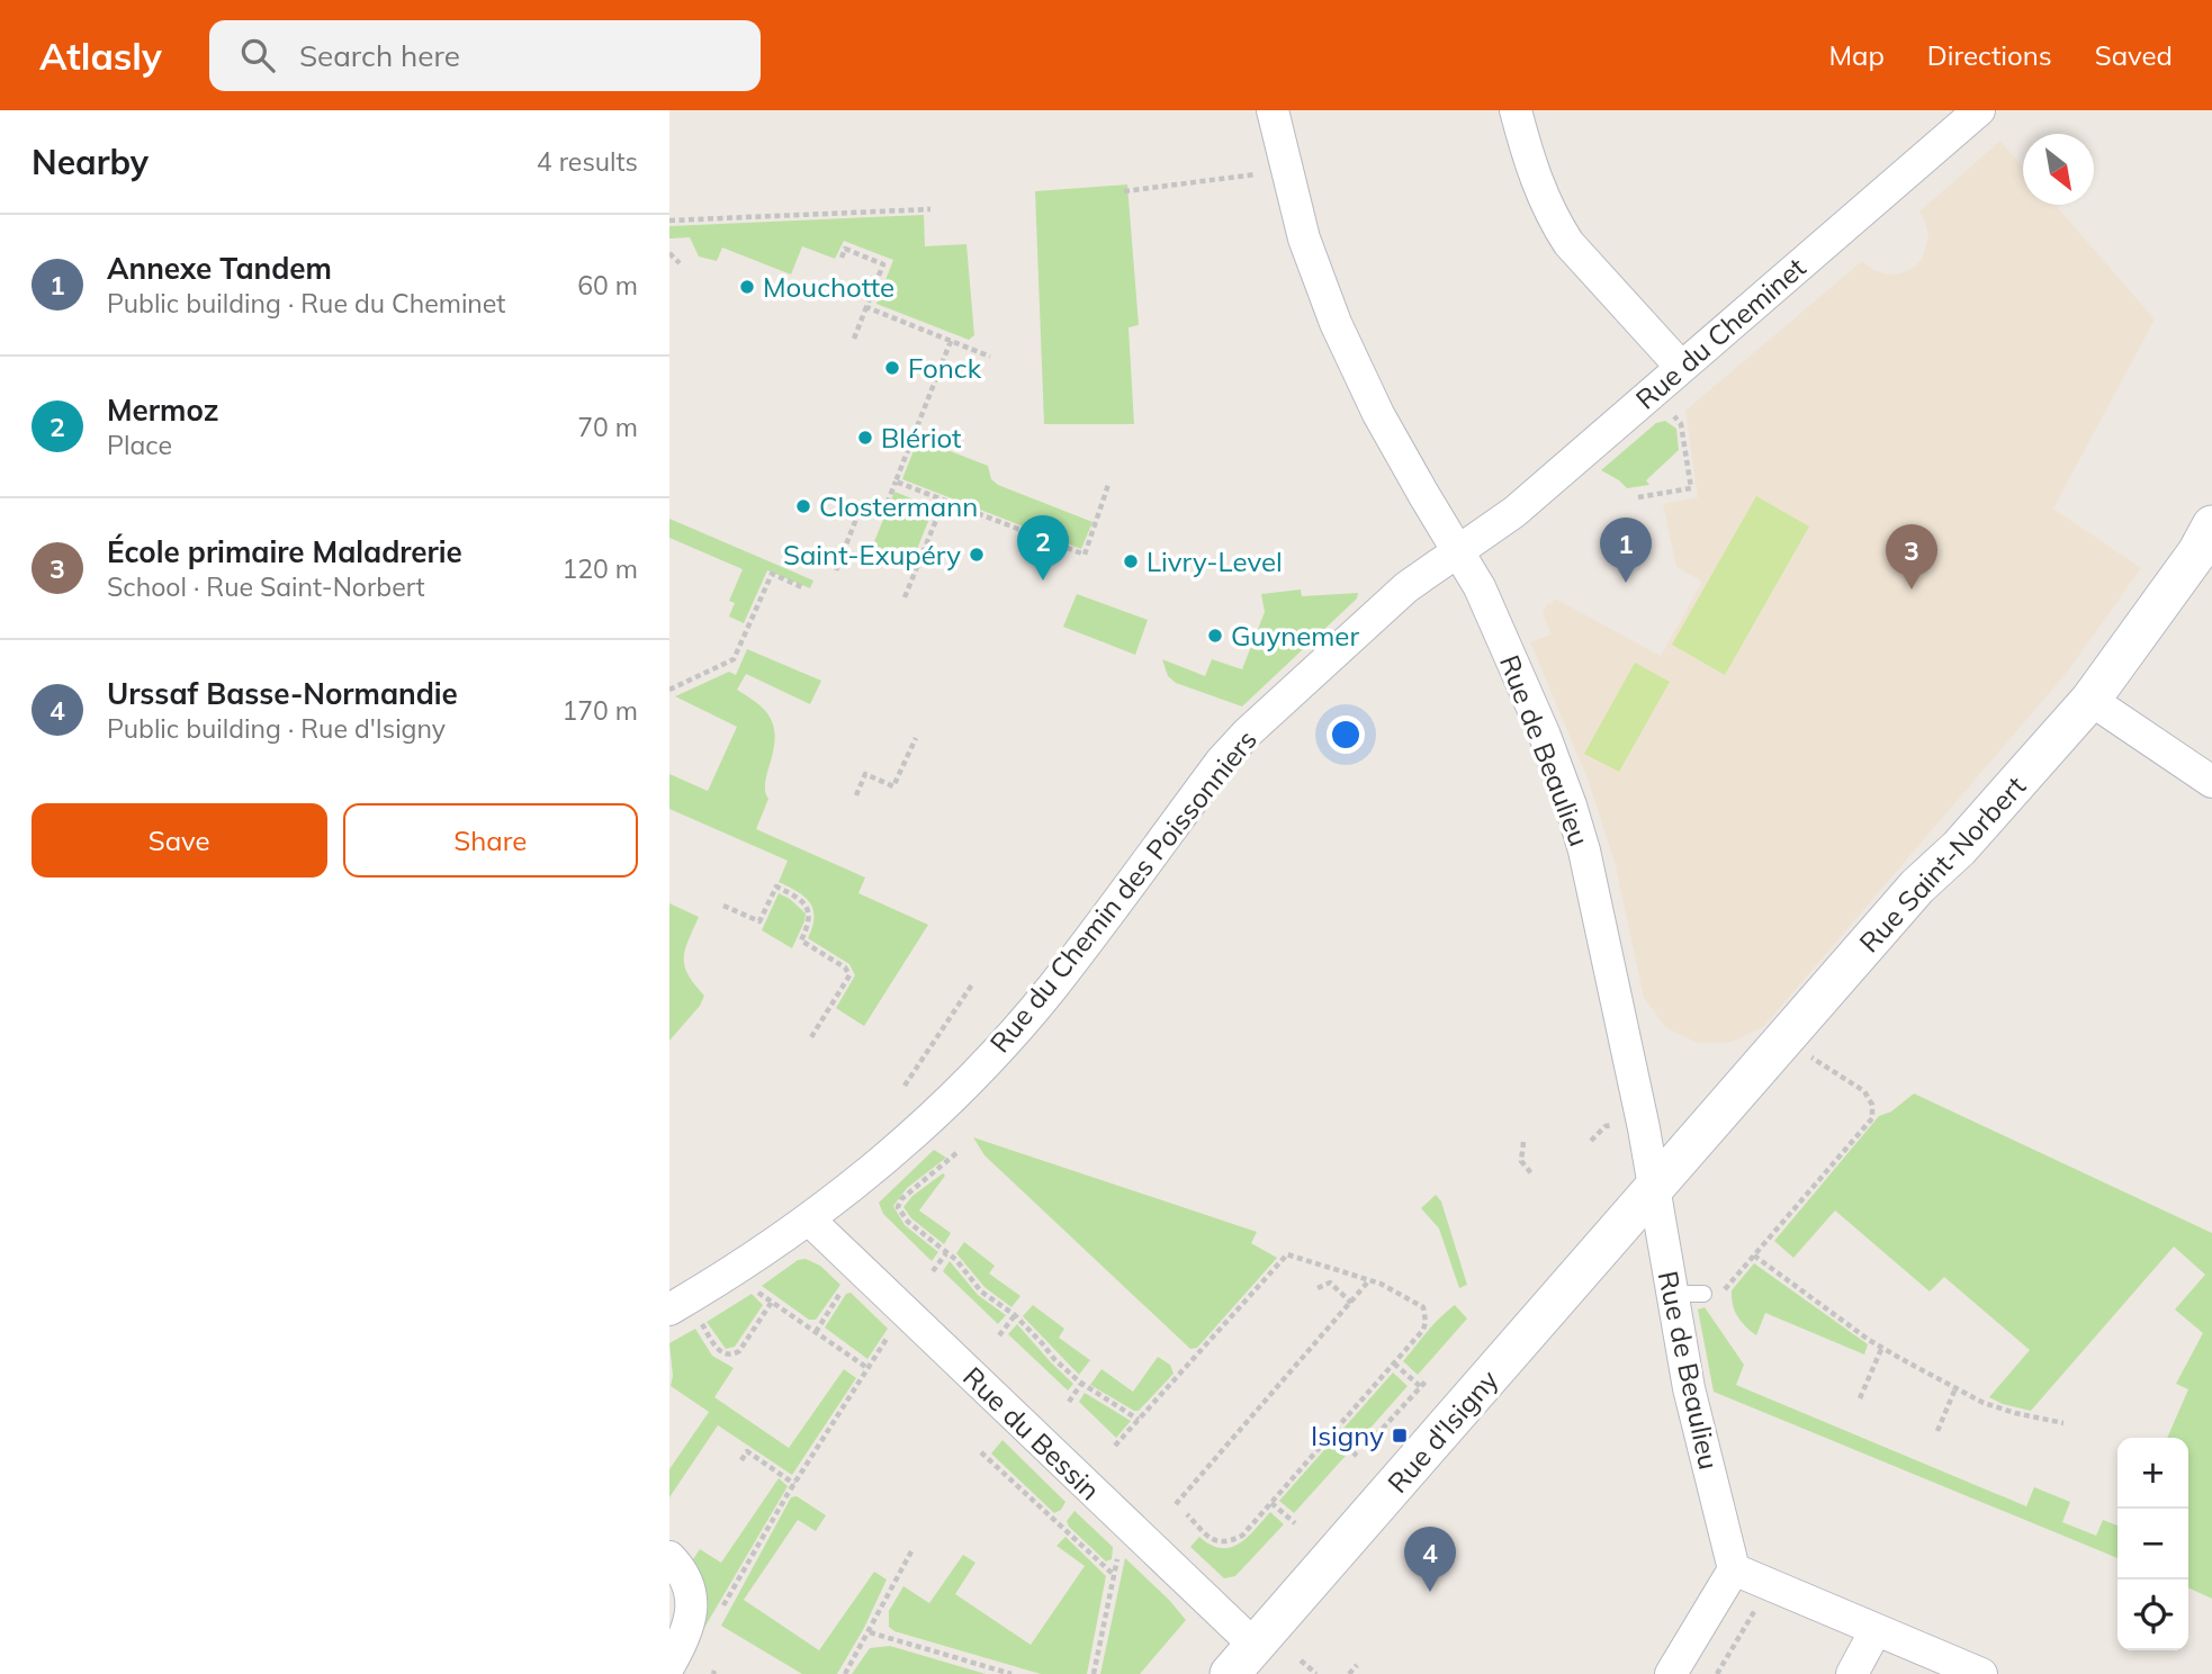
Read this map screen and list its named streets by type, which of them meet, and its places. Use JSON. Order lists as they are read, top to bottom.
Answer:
{
  "streets": {
    "street": [
      "Rue du Cheminet",
      "Rue de Beaulieu",
      "Rue Saint-Norbert",
      "Rue du Chemin des Poissonniers",
      "Rue d'Isigny",
      "Rue du Bessin"
    ]
  },
  "crossings": [
    ["Rue du Cheminet", "Rue de Beaulieu"],
    ["Rue du Cheminet", "Rue du Chemin des Poissonniers"],
    ["Rue de Beaulieu", "Rue Saint-Norbert"],
    ["Rue de Beaulieu", "Rue du Chemin des Poissonniers"],
    ["Rue de Beaulieu", "Rue d'Isigny"],
    ["Rue Saint-Norbert", "Rue d'Isigny"],
    ["Rue du Chemin des Poissonniers", "Rue du Bessin"],
    ["Rue d'Isigny", "Rue du Bessin"]
  ],
  "places": {
    "other": [
      "Mouchotte",
      "Fonck",
      "Blériot",
      "Clostermann",
      "Saint-Exupéry",
      "Livry-Level",
      "Guynemer"
    ],
    "transit": ["Isigny"]
  },
  "north": "bottom right",
  "page": {
    "header": "Atlasly",
    "search": "Search here",
    "nav": ["Map", "Directions", "Saved"],
    "heading": ["Nearby", "4 results"],
    "list": [
      {
        "mark": "1",
        "name": "Annexe Tandem",
        "note": "Public building · Rue du Cheminet",
        "value": "60 m"
      },
      {
        "mark": "2",
        "name": "Mermoz",
        "note": "Place",
        "value": "70 m"
      },
      {
        "mark": "3",
        "name": "École primaire Maladrerie",
        "note": "School · Rue Saint-Norbert",
        "value": "120 m"
      },
      {
        "mark": "4",
        "name": "Urssaf Basse-Normandie",
        "note": "Public building · Rue d'Isigny",
        "value": "170 m"
      }
    ],
    "pins": [
      "2",
      "1",
      "3",
      "4"
    ],
    "buttons": ["Save", "Share"],
    "map_buttons": ["+", "−"]
  }
}
